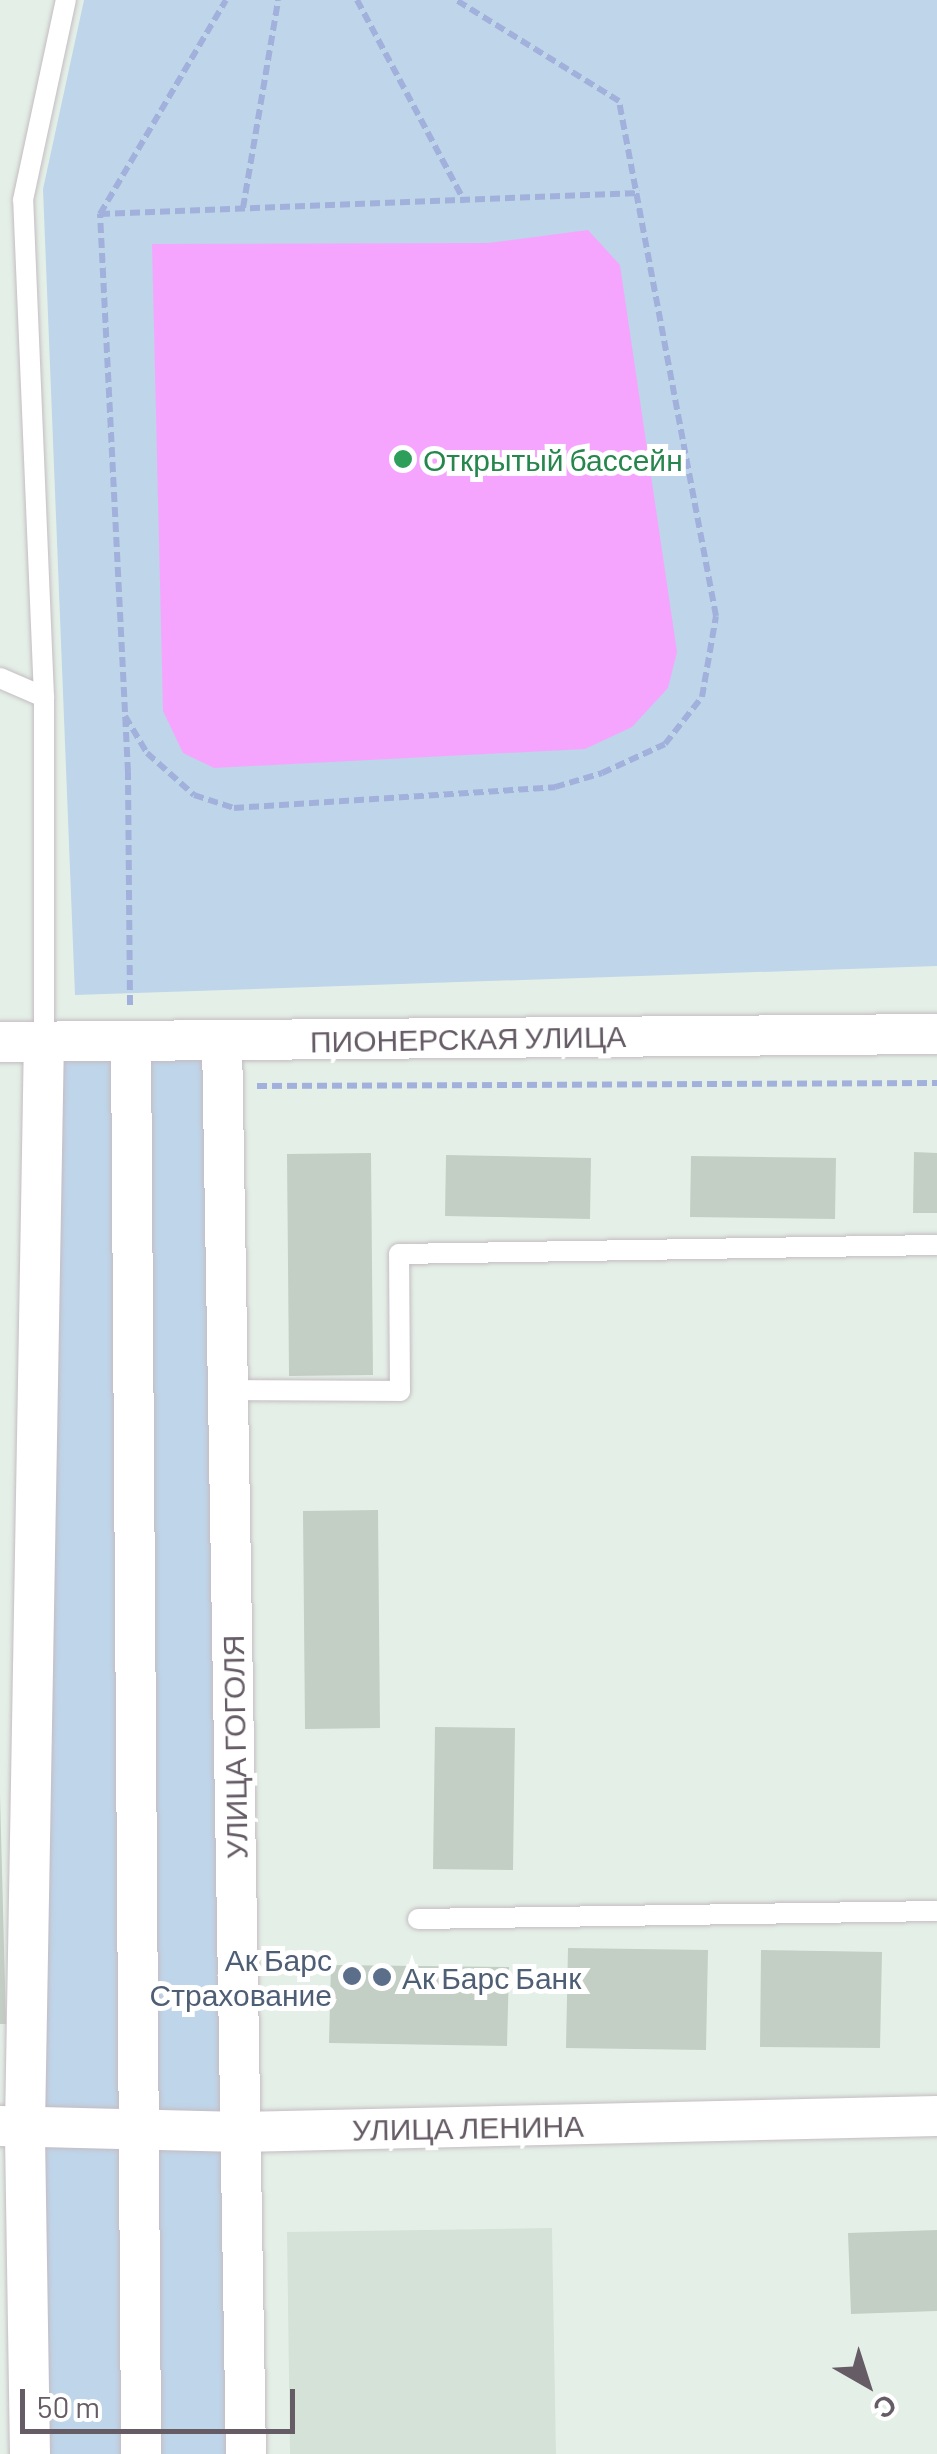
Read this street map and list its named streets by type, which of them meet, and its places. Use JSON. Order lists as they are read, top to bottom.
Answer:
{
  "streets": {
    "street": ["ПИОНЕРСКАЯ УЛИЦА", "УЛИЦА ГОГОЛЯ", "УЛИЦА ЛЕНИНА"]
  },
  "crossings": [
    ["ПИОНЕРСКАЯ УЛИЦА", "УЛИЦА ГОГОЛЯ"],
    ["УЛИЦА ГОГОЛЯ", "УЛИЦА ЛЕНИНА"]
  ],
  "places": ["Открытый бассейн", "Ак Барс Страхование", "Ак Барс Банк"],
  "scale_bar": "50 m",
  "north": "bottom right"
}
